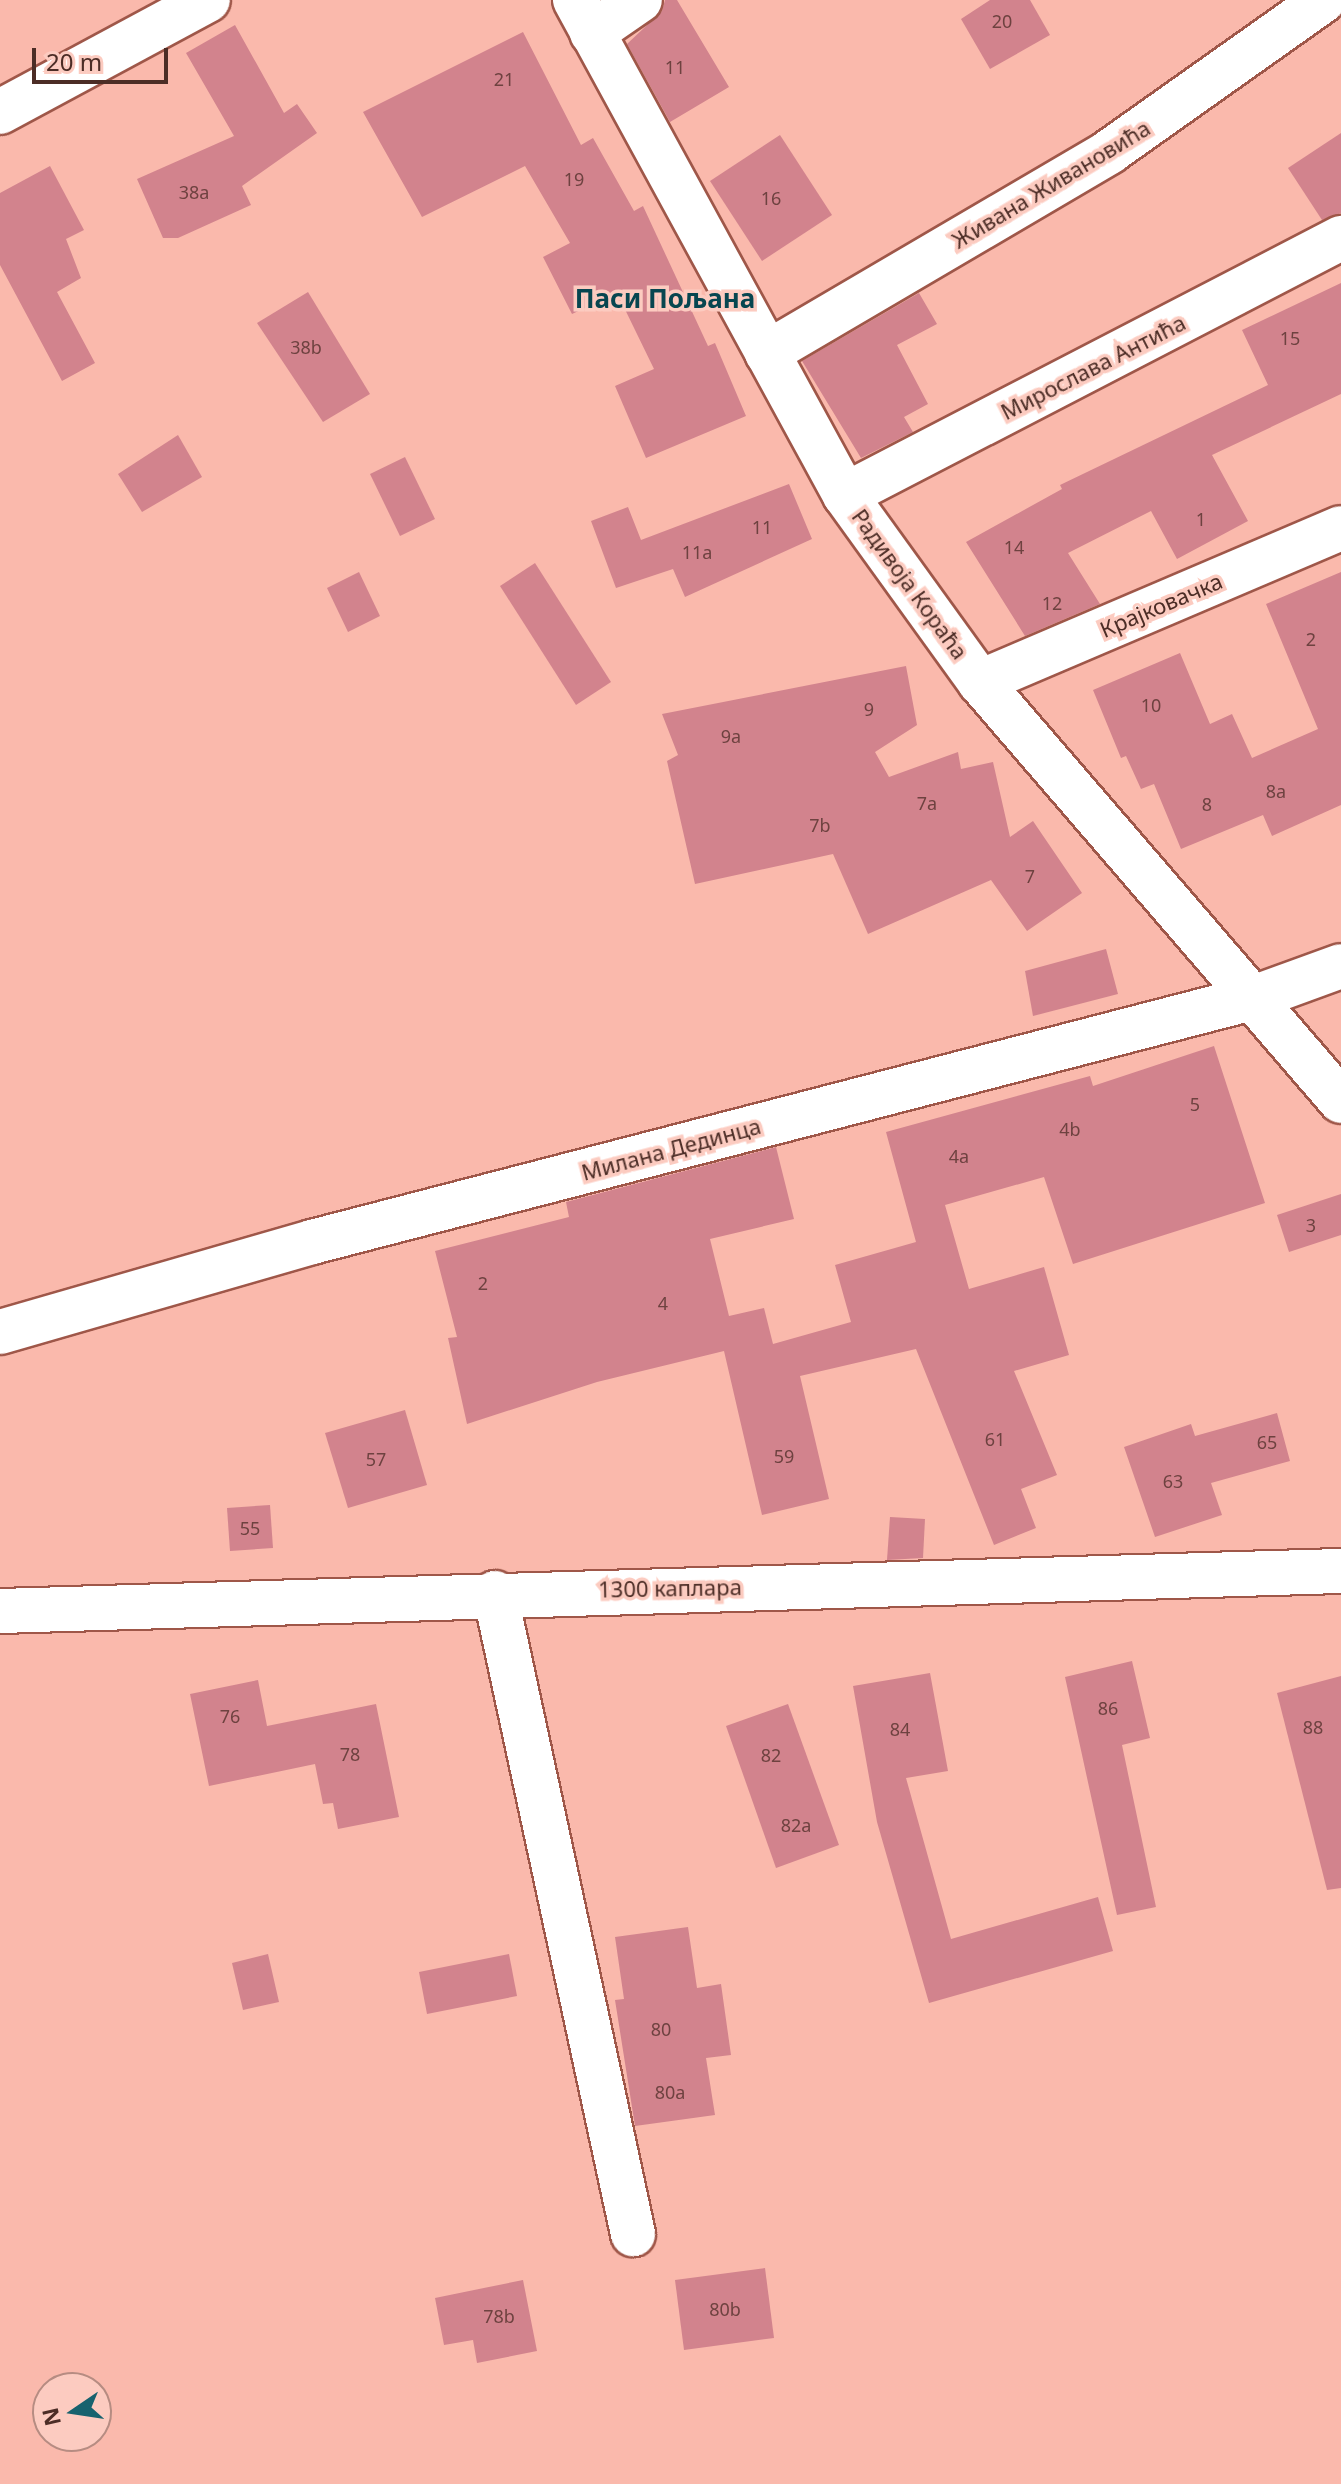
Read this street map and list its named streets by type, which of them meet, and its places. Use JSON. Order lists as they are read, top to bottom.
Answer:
{
  "streets": {
    "street": [
      "Живана Живановића",
      "Мирослава Антића",
      "Радивоја Кораћа",
      "Крајковачка",
      "Милана Дединца",
      "1300 каплара"
    ]
  },
  "crossings": [
    ["Живана Живановића", "Радивоја Кораћа"],
    ["Мирослава Антића", "Радивоја Кораћа"],
    ["Радивоја Кораћа", "Крајковачка"],
    ["Радивоја Кораћа", "Милана Дединца"]
  ],
  "districts": ["Паси Пољана"],
  "house_numbers": [
    "20",
    "11",
    "21",
    "19",
    "38a",
    "16",
    "15",
    "38b",
    "1",
    "11",
    "14",
    "11a",
    "12",
    "2",
    "10",
    "9",
    "9a",
    "8a",
    "7a",
    "8",
    "7b",
    "7",
    "5",
    "4b",
    "4a",
    "3",
    "2",
    "4",
    "61",
    "65",
    "59",
    "57",
    "63",
    "55",
    "86",
    "76",
    "88",
    "84",
    "78",
    "82",
    "82a",
    "80",
    "80a",
    "80b",
    "78b"
  ],
  "scale_bar": "20 m",
  "north": "left"
}
